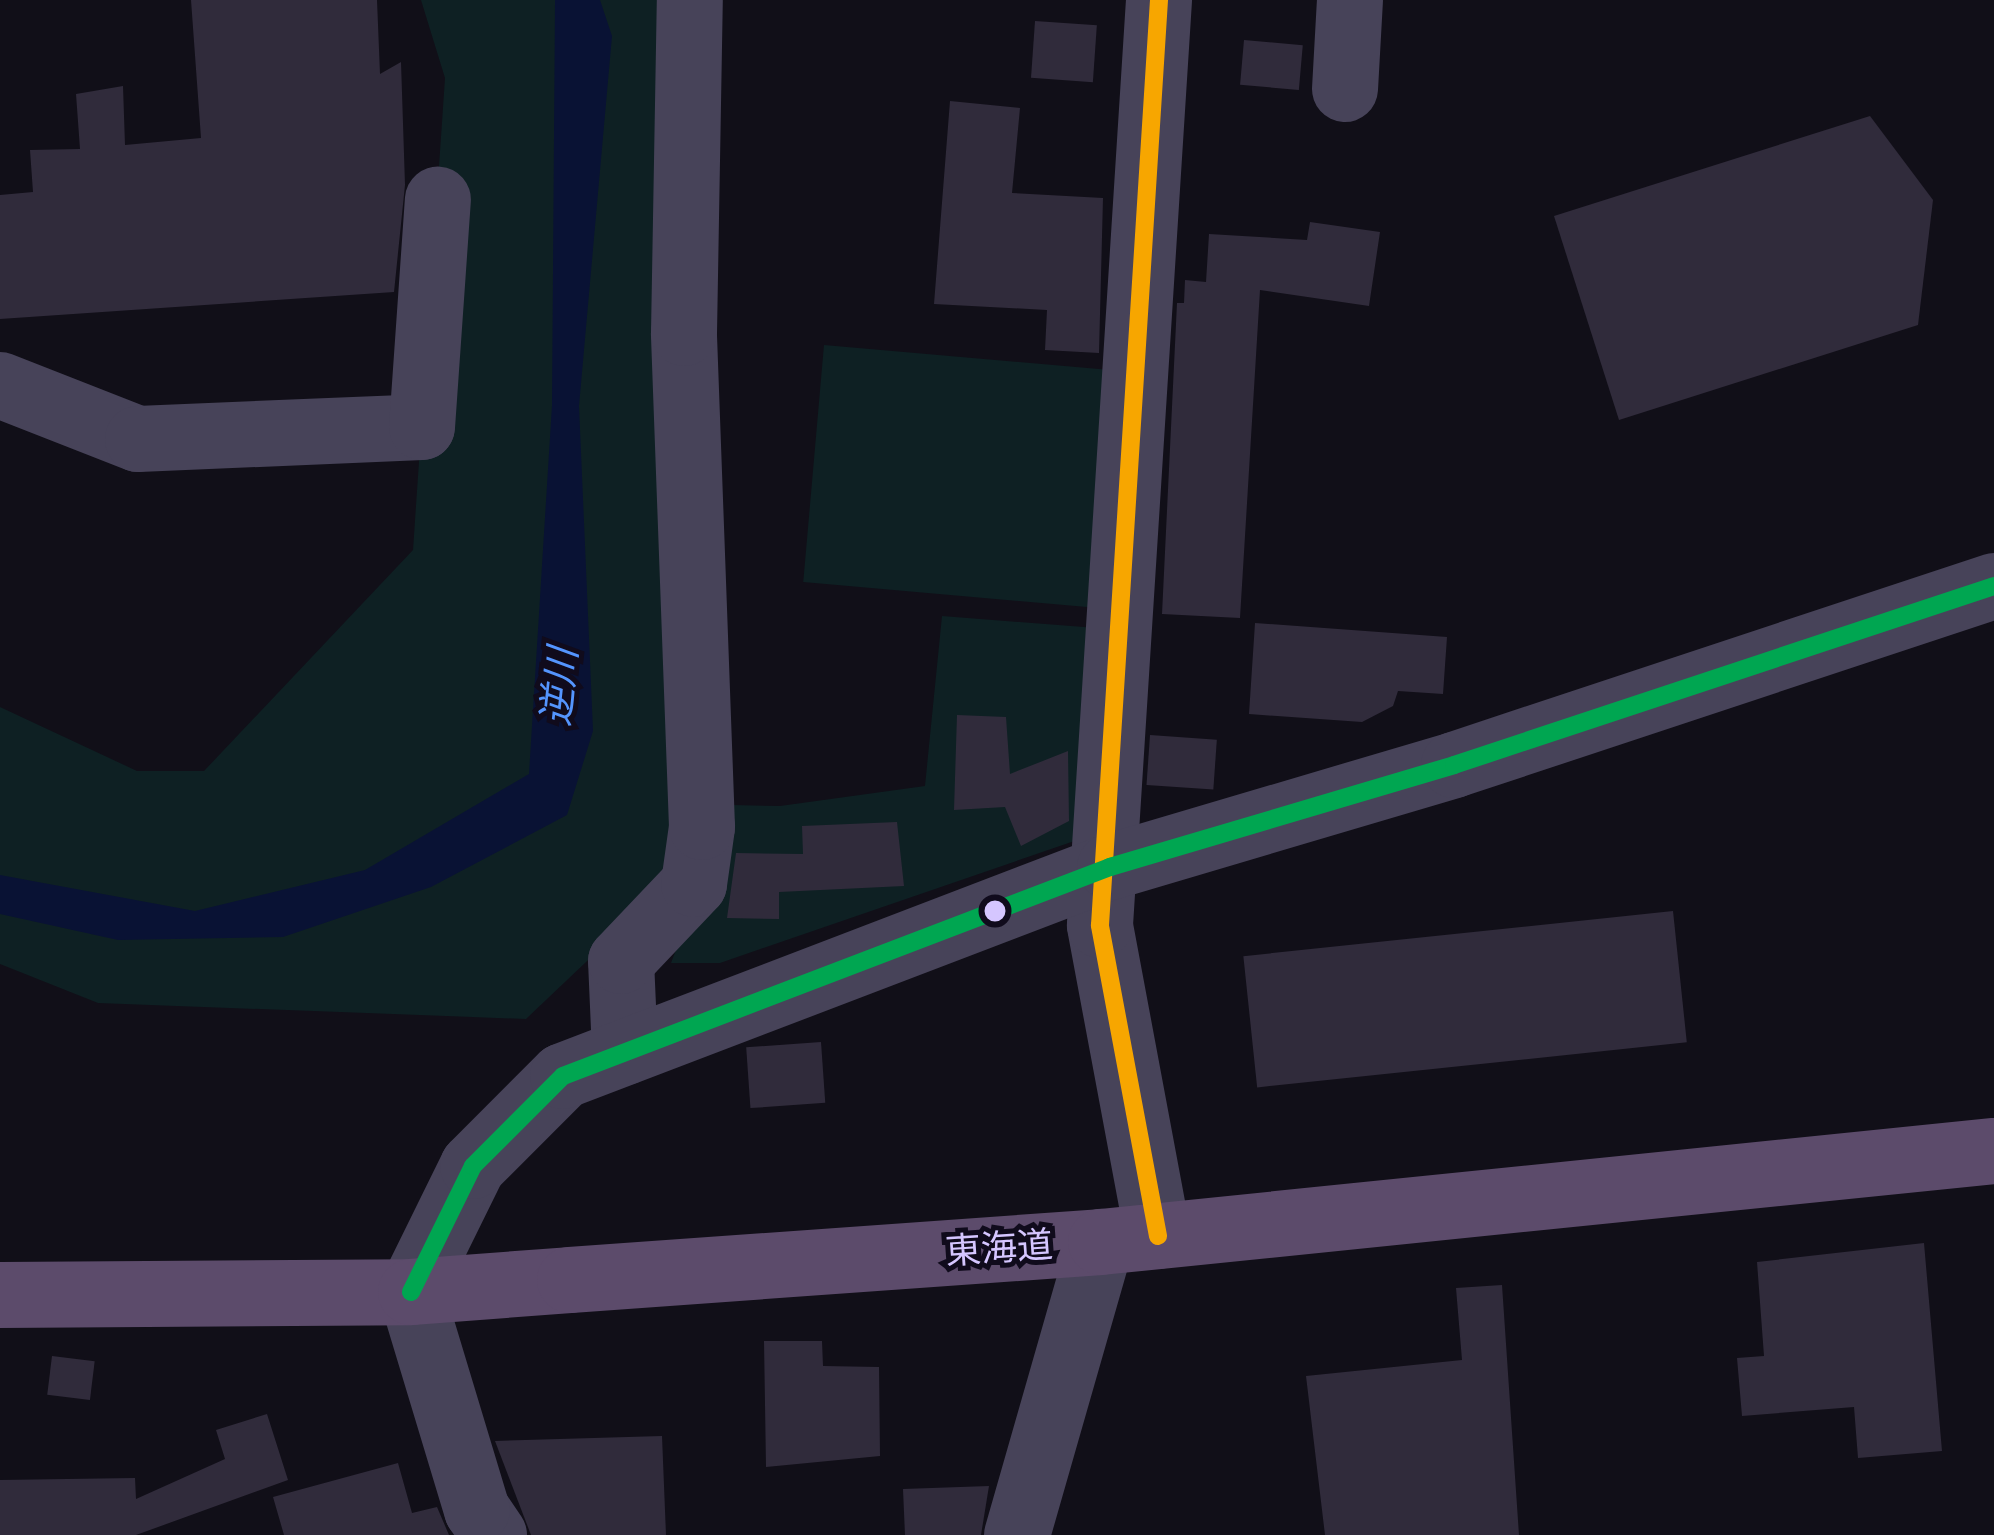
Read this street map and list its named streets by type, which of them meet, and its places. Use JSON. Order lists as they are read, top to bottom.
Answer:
{
  "streets": {
    "main road": ["東海道"]
  },
  "water": ["逆川"]
}
